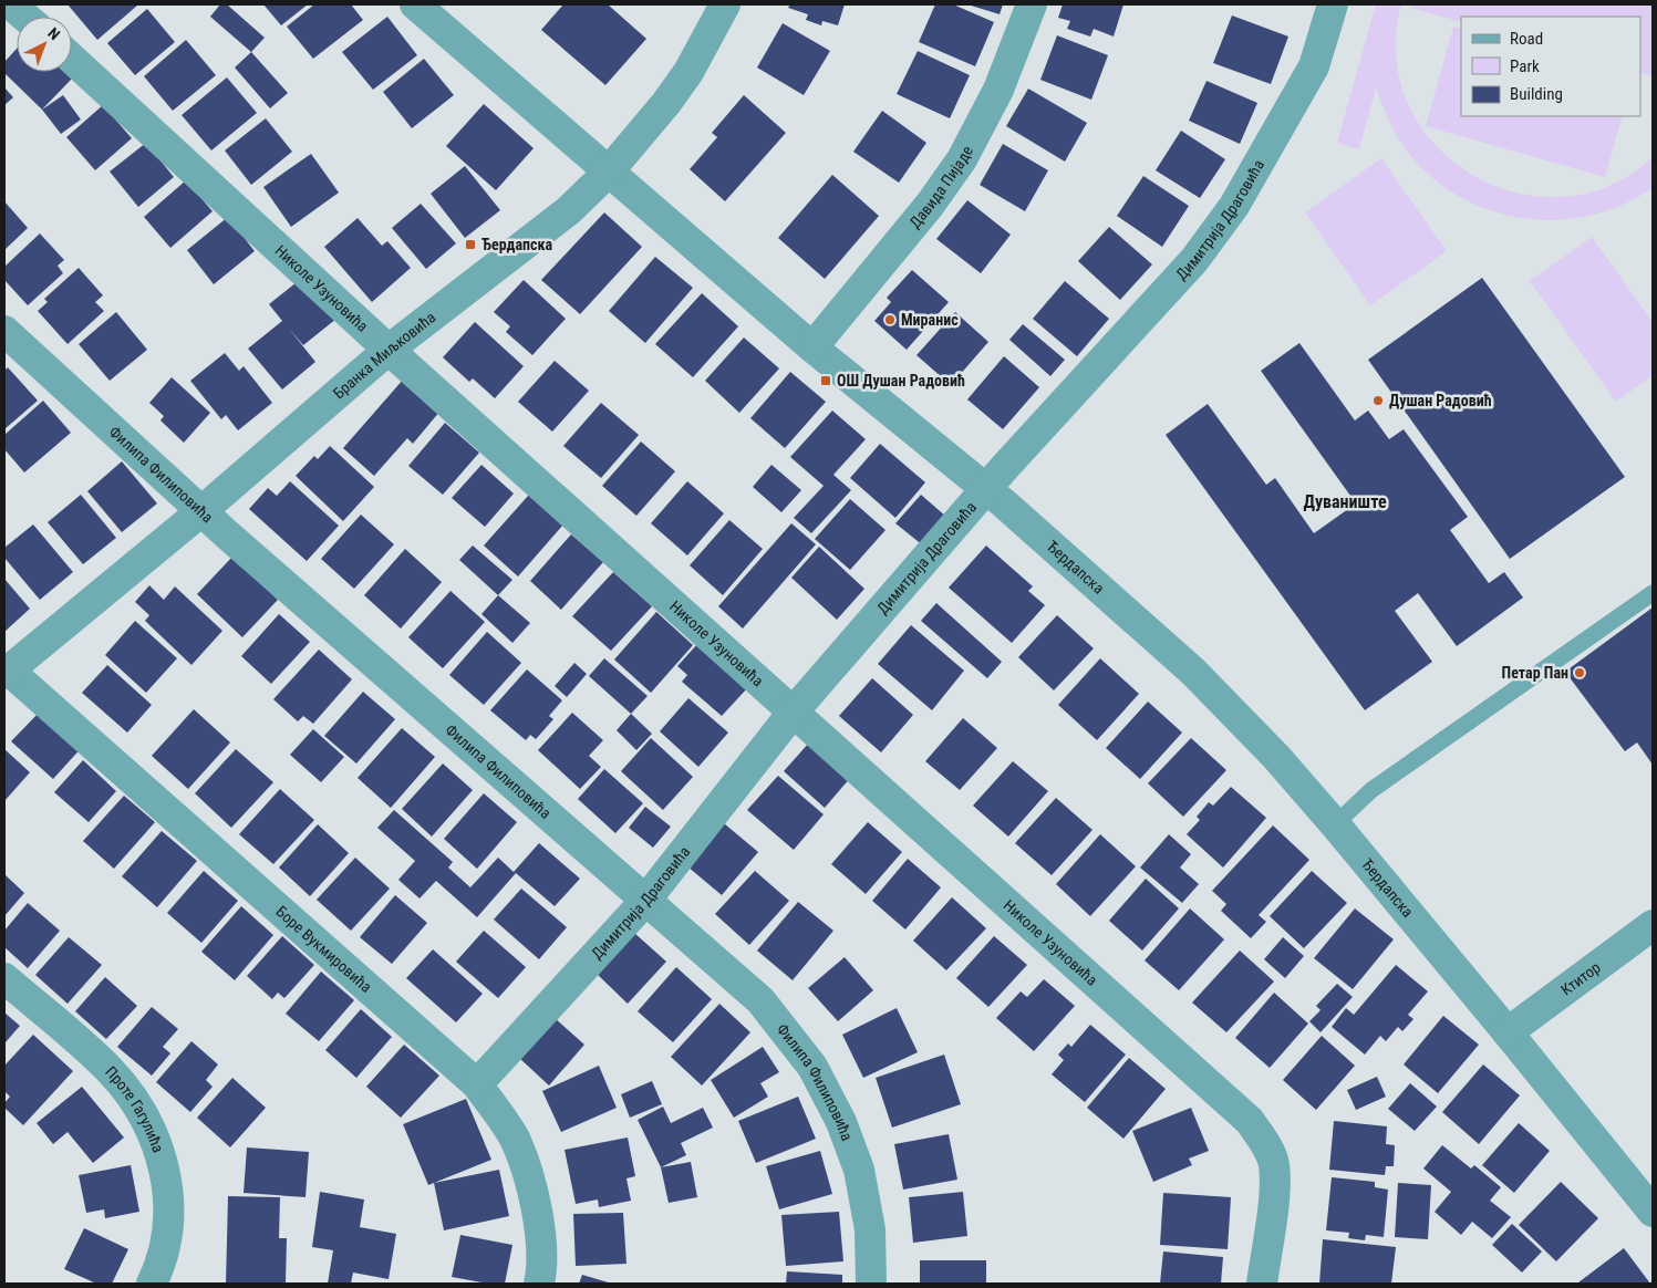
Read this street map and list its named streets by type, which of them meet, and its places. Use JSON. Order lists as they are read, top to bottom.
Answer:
{
  "streets": {
    "street": [
      "Давида Пијаде",
      "Димитрија Драговића",
      "Николе Узуновића",
      "Бранка Миљковића",
      "Филипа Филиповића",
      "Ђердапска",
      "Боре Вукмировића",
      "Ктитор",
      "Проте Гагулића"
    ]
  },
  "crossings": [
    ["Давида Пијаде", "Ђердапска"],
    ["Димитрија Драговића", "Николе Узуновића"],
    ["Димитрија Драговића", "Филипа Филиповића"],
    ["Димитрија Драговића", "Ђердапска"],
    ["Димитрија Драговића", "Боре Вукмировића"],
    ["Николе Узуновића", "Бранка Миљковића"],
    ["Бранка Миљковића", "Филипа Филиповића"],
    ["Бранка Миљковића", "Ђердапска"],
    ["Бранка Миљковића", "Боре Вукмировића"],
    ["Ђердапска", "Ктитор"]
  ],
  "districts": ["Дуваниште"],
  "places": {
    "transit": ["Ђердапска", "ОШ Душан Радовић"],
    "other": ["Миранис", "Душан Радовић", "Петар Пан"]
  },
  "legend": ["Road", "Park", "Building"],
  "north": "top right"
}
